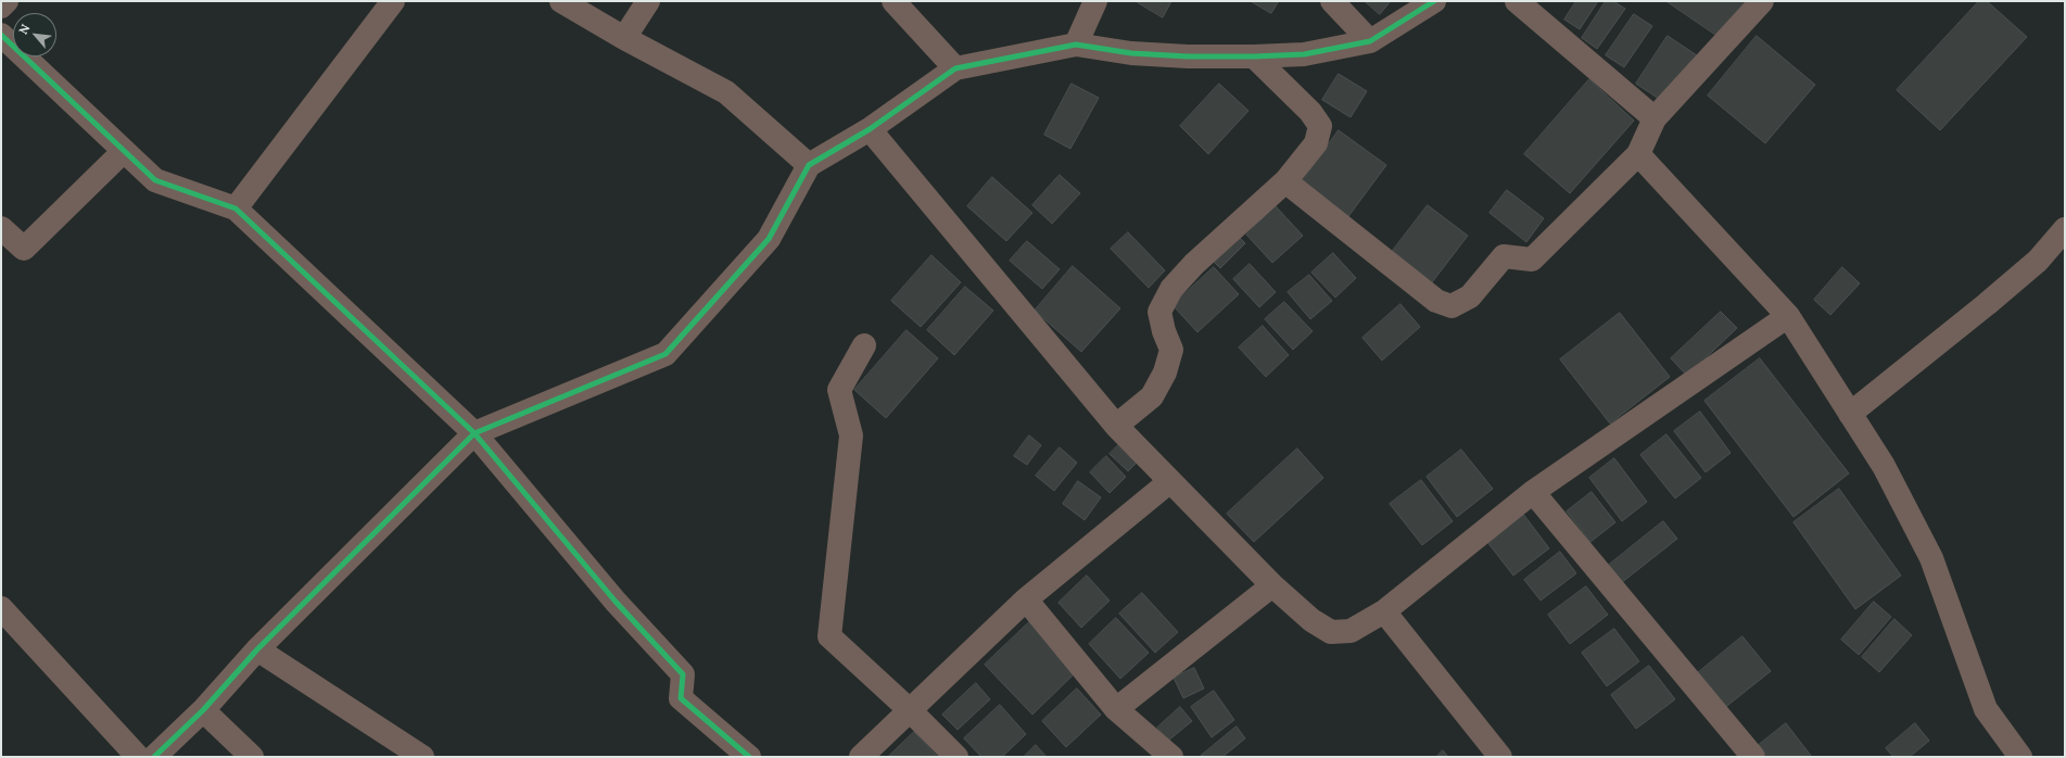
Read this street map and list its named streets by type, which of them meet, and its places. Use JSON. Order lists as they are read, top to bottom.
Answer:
{
  "north": "top left"
}
